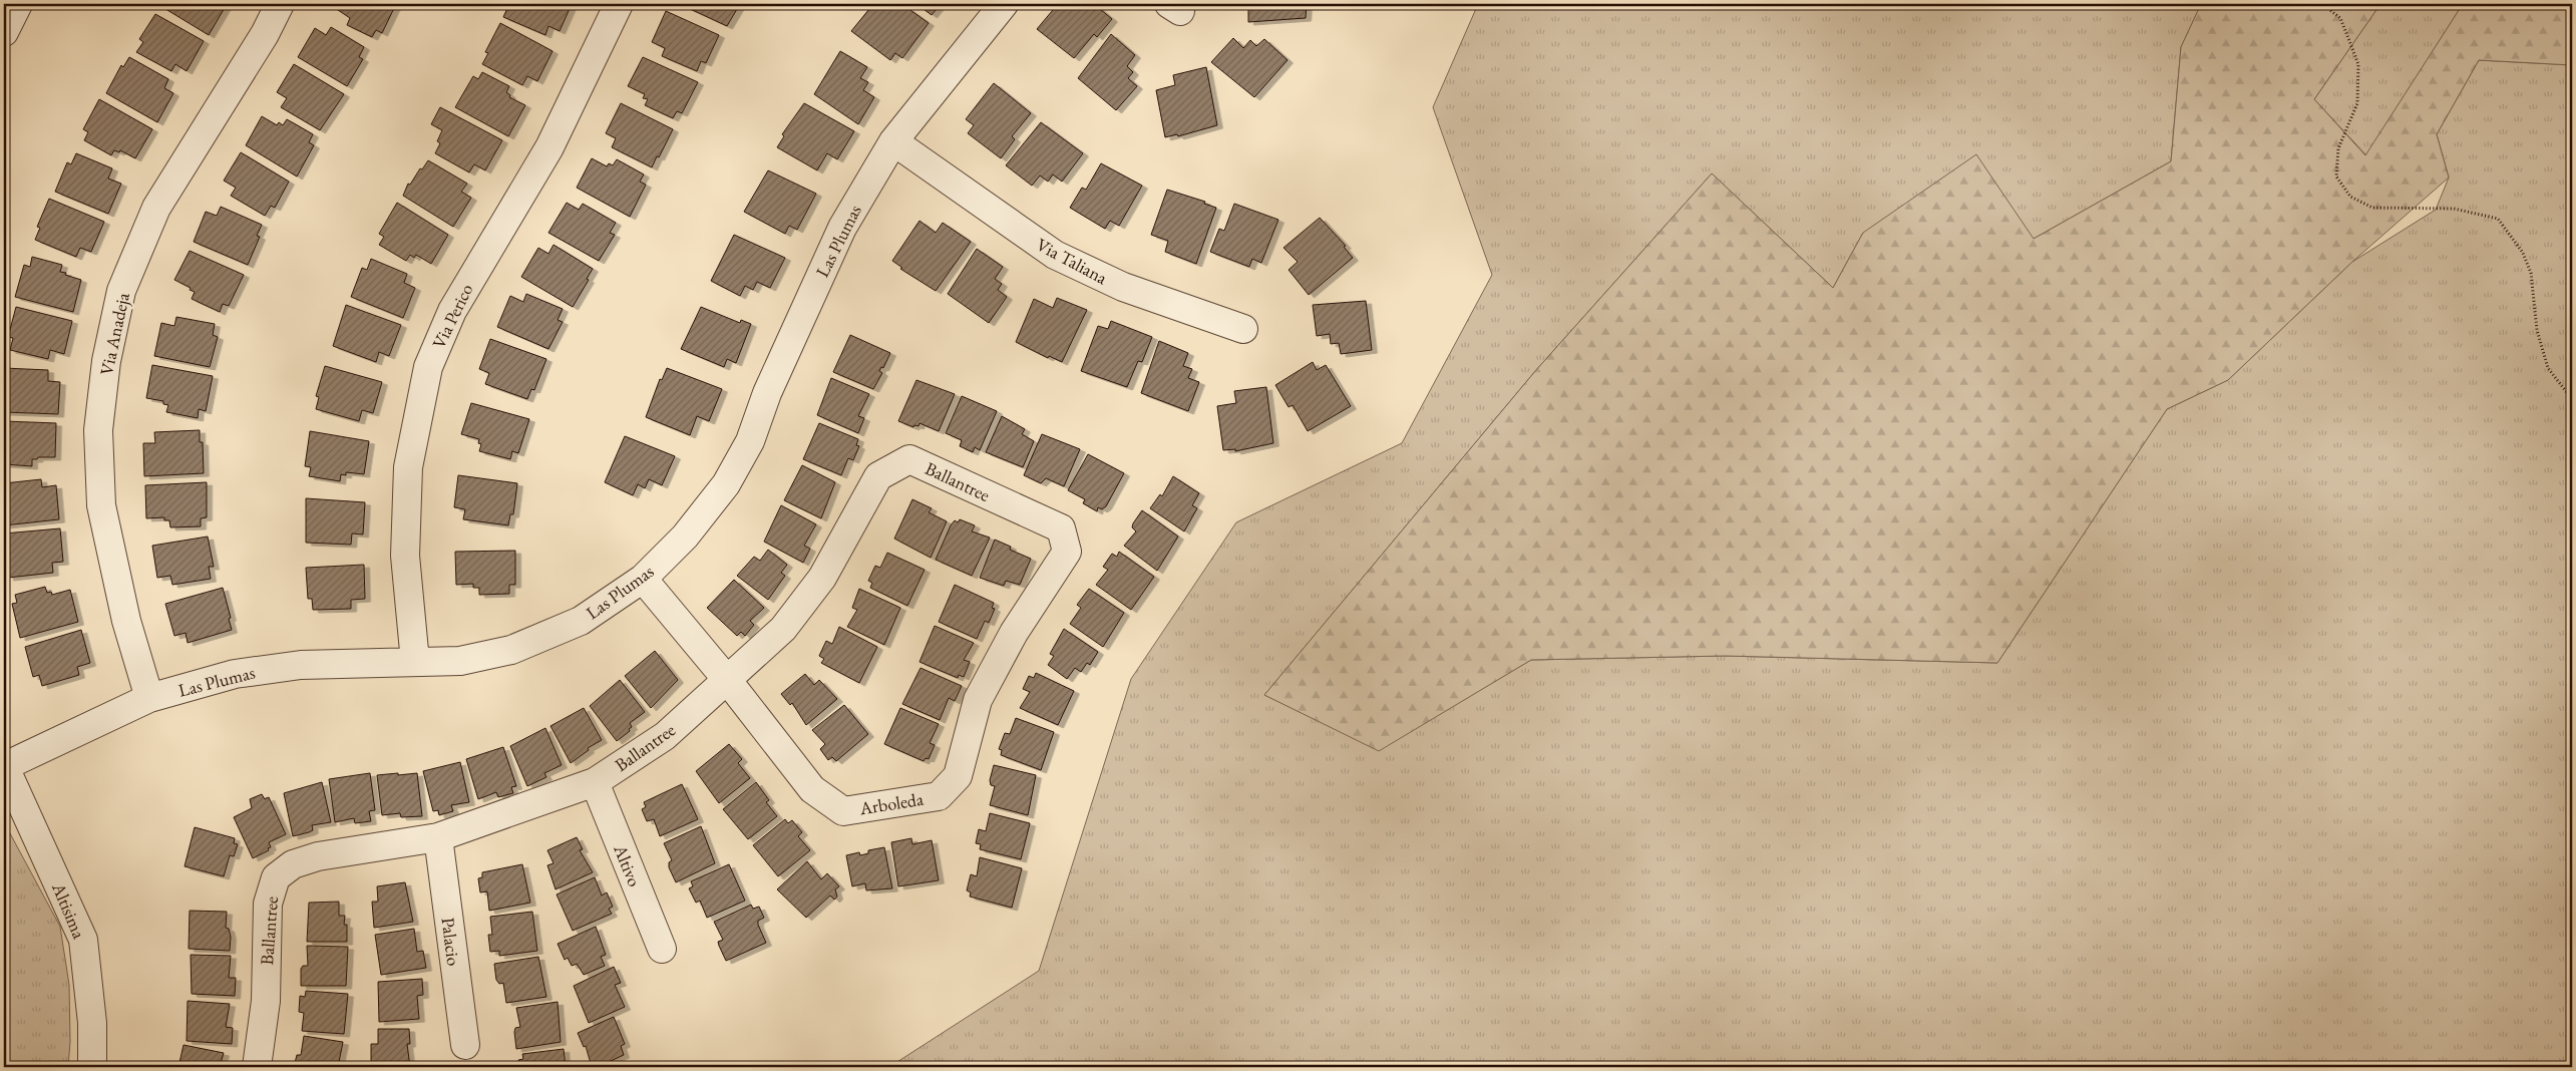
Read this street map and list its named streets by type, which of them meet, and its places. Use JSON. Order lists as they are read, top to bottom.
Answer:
{
  "streets": {
    "street": [
      "Las Plumas",
      "Via Taliana",
      "Via Perico",
      "Via Anadeja",
      "Ballantree",
      "Arboleda",
      "Altivo",
      "Altisima",
      "Palacio"
    ]
  },
  "crossings": [
    ["Las Plumas", "Via Taliana"],
    ["Las Plumas", "Via Perico"],
    ["Las Plumas", "Via Anadeja"],
    ["Las Plumas", "Arboleda"],
    ["Las Plumas", "Altisima"],
    ["Ballantree", "Arboleda"],
    ["Ballantree", "Altivo"],
    ["Ballantree", "Palacio"]
  ]
}
